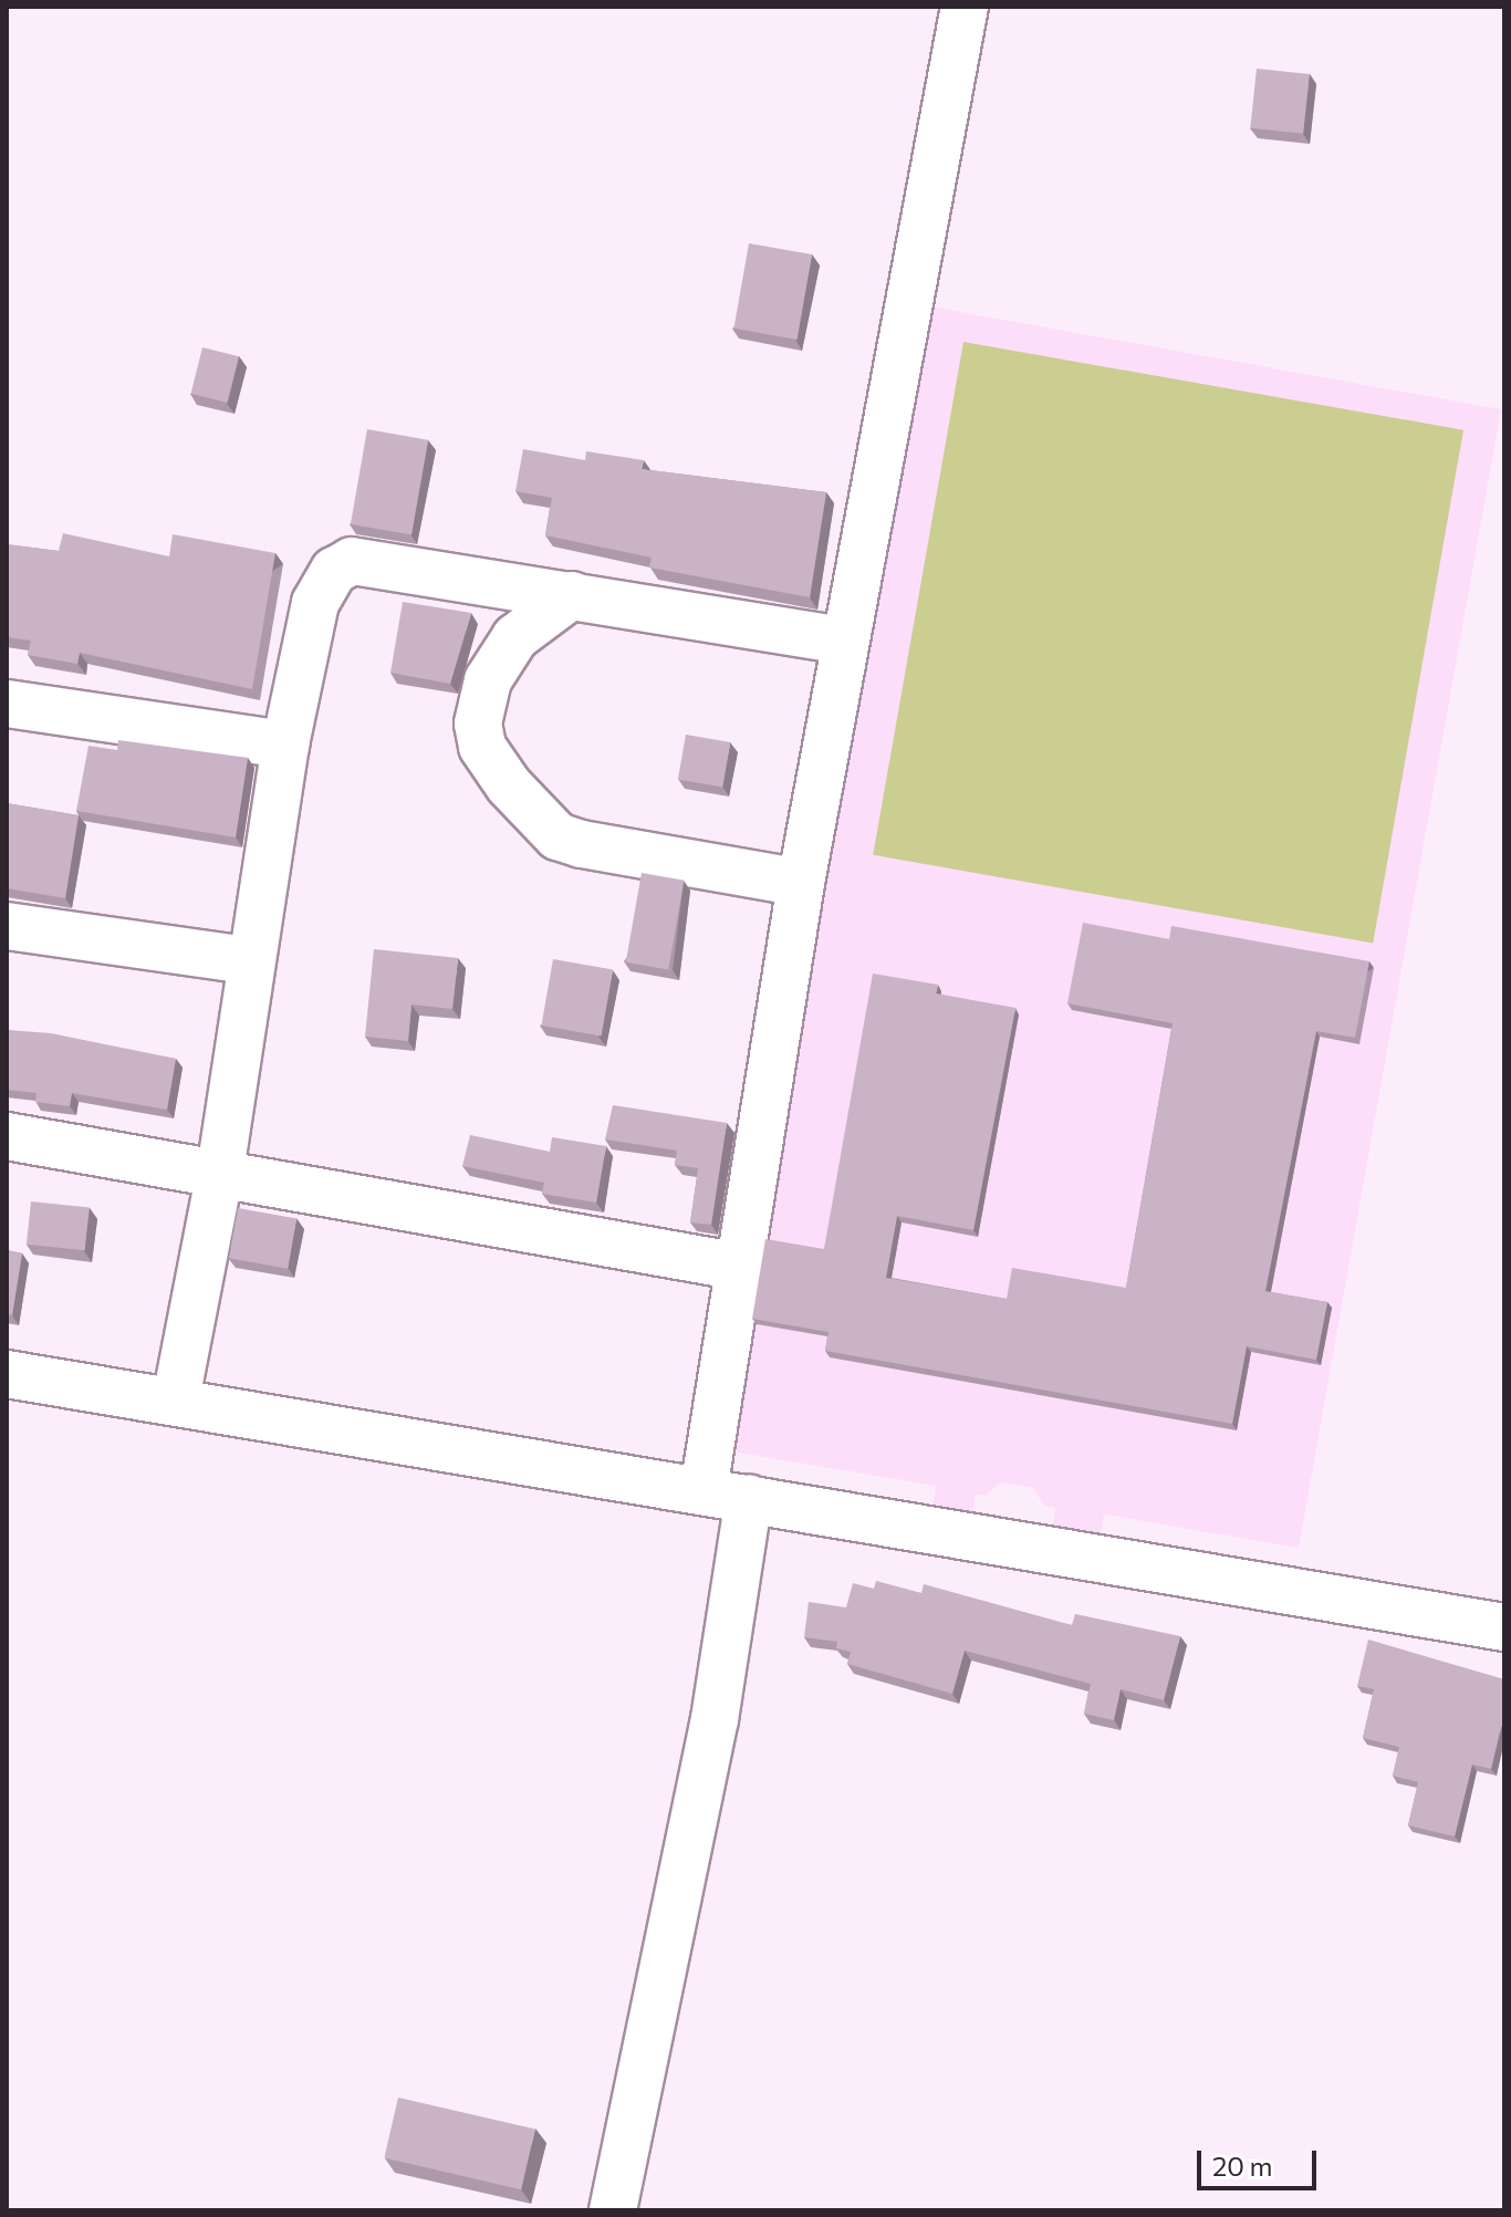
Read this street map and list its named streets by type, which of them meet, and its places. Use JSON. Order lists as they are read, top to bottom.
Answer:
{
  "scale_bar": "20 m"
}
